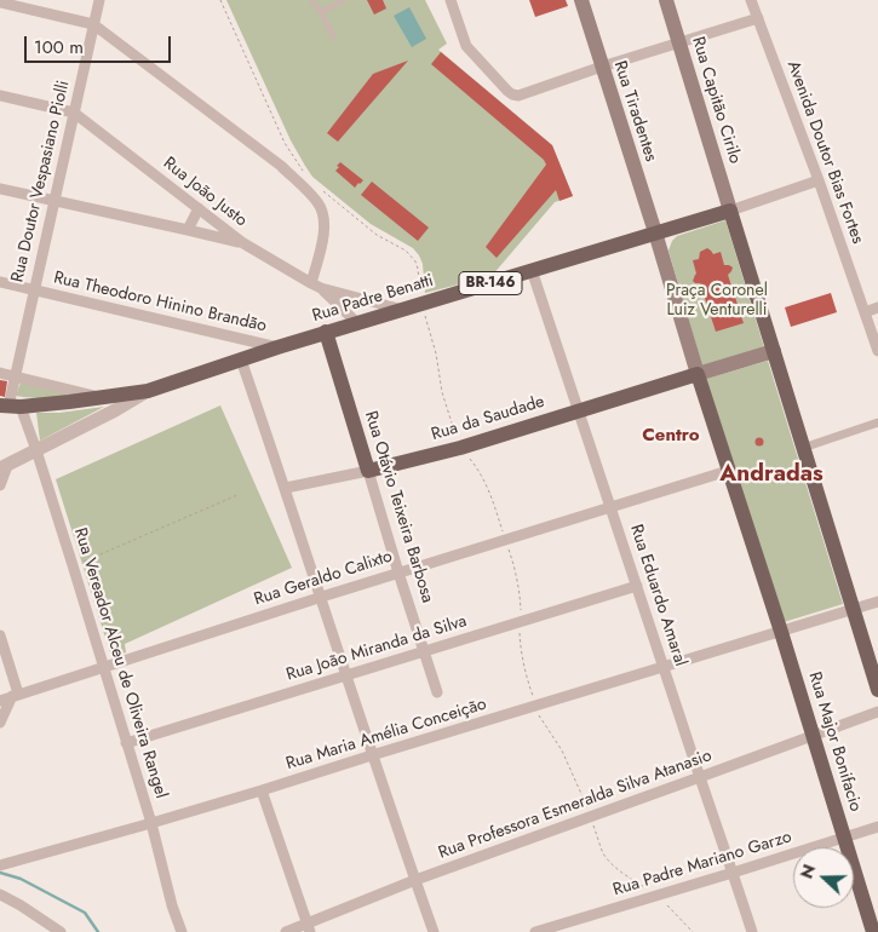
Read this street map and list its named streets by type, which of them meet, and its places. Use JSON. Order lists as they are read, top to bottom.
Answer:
{
  "streets": {
    "main road": [
      "Rua Capitão Cirilo",
      "Rua Tiradentes",
      "BR-146",
      "Rua Padre Benatti",
      "Rua da Saudade",
      "Rua Otávio Teixeira Barbosa",
      "Rua Major Bonifacio"
    ],
    "street": [
      "Avenida Doutor Bias Fortes",
      "Rua Doutor Vespasiano Piolli",
      "Rua João Justo",
      "Rua Theodoro Hinino Brandão",
      "Rua Geraldo Calixto",
      "Rua Eduardo Amaral",
      "Rua João Miranda da Silva",
      "Rua Vereador Alceu de Oliveira Rangel",
      "Rua Maria Amélia Conceição",
      "Rua Professora Esmeralda Silva Atanasio",
      "Rua Padre Mariano Garzo"
    ]
  },
  "crossings": [
    ["Rua Capitão Cirilo", "BR-146"],
    ["Rua Tiradentes", "BR-146"],
    ["Rua Tiradentes", "Rua Padre Benatti"],
    ["Rua Doutor Vespasiano Piolli", "Rua João Justo"],
    ["Rua Doutor Vespasiano Piolli", "BR-146"],
    ["Rua Doutor Vespasiano Piolli", "Rua Theodoro Hinino Brandão"],
    ["Rua Doutor Vespasiano Piolli", "Rua Vereador Alceu de Oliveira Rangel"],
    ["BR-146", "Rua Padre Benatti"],
    ["BR-146", "Rua Vereador Alceu de Oliveira Rangel"],
    ["Rua Padre Benatti", "Rua Theodoro Hinino Brandão"],
    ["Rua Padre Benatti", "Rua Otávio Teixeira Barbosa"],
    ["Rua Padre Benatti", "Rua Eduardo Amaral"],
    ["Rua da Saudade", "Rua Otávio Teixeira Barbosa"],
    ["Rua da Saudade", "Rua Eduardo Amaral"],
    ["Rua da Saudade", "Rua Major Bonifacio"],
    ["Rua Otávio Teixeira Barbosa", "Rua Geraldo Calixto"],
    ["Rua Otávio Teixeira Barbosa", "Rua João Miranda da Silva"],
    ["Rua Geraldo Calixto", "Rua Eduardo Amaral"],
    ["Rua Geraldo Calixto", "Rua Vereador Alceu de Oliveira Rangel"],
    ["Rua Geraldo Calixto", "Rua Major Bonifacio"],
    ["Rua Eduardo Amaral", "Rua João Miranda da Silva"],
    ["Rua Eduardo Amaral", "Rua Maria Amélia Conceição"],
    ["Rua Eduardo Amaral", "Rua Professora Esmeralda Silva Atanasio"],
    ["Rua Eduardo Amaral", "Rua Padre Mariano Garzo"],
    ["Rua João Miranda da Silva", "Rua Vereador Alceu de Oliveira Rangel"],
    ["Rua Vereador Alceu de Oliveira Rangel", "Rua Maria Amélia Conceição"],
    ["Rua Maria Amélia Conceição", "Rua Major Bonifacio"],
    ["Rua Major Bonifacio", "Rua Professora Esmeralda Silva Atanasio"],
    ["Rua Major Bonifacio", "Rua Padre Mariano Garzo"]
  ],
  "districts": ["Centro", "Andradas"],
  "parks": ["Praça Coronel Luiz Venturelli"],
  "scale_bar": "100 m",
  "north": "left"
}
